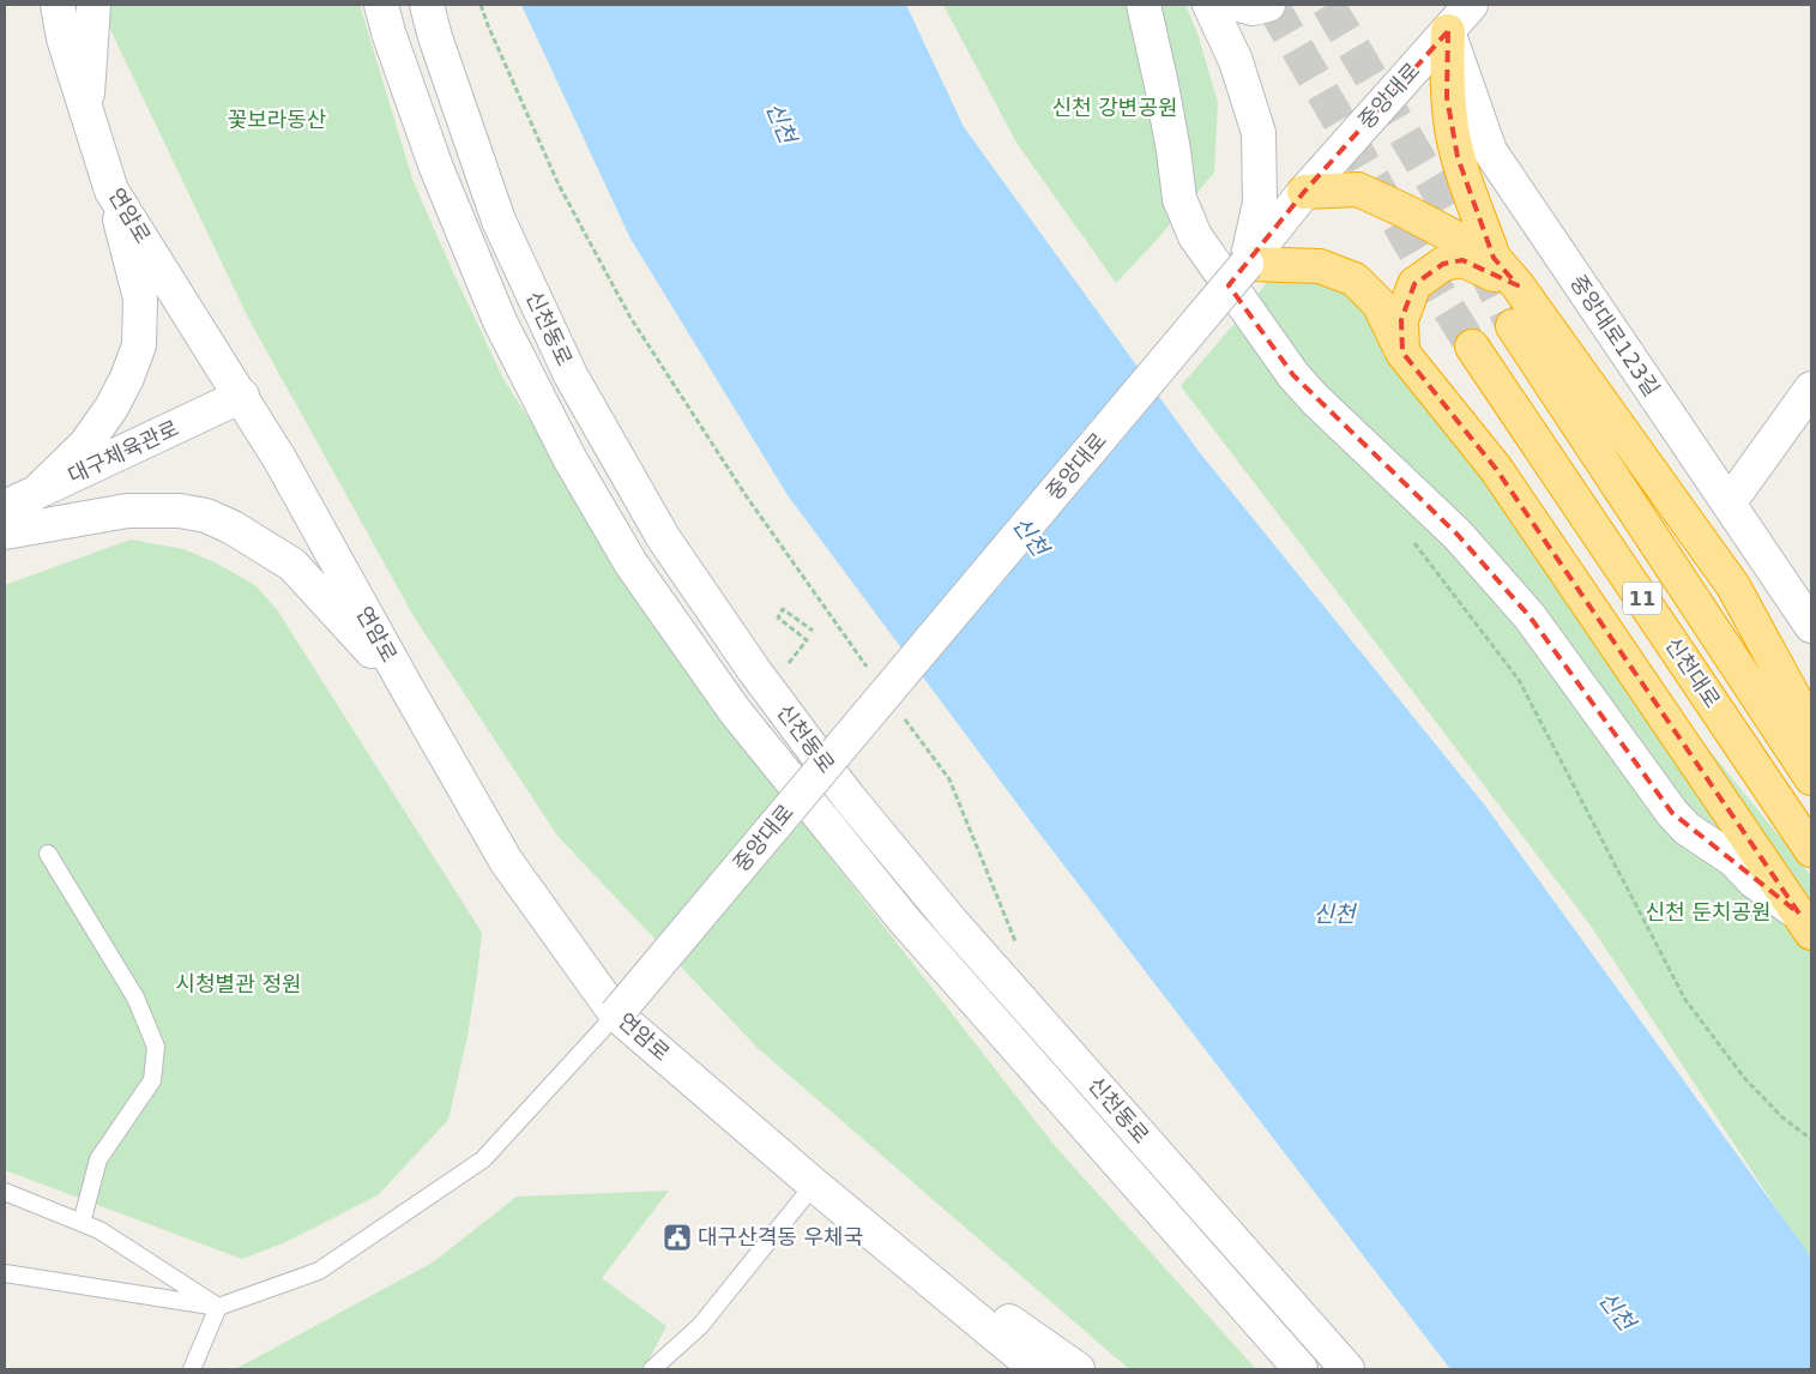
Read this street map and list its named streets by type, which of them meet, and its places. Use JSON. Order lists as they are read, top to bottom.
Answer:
{
  "streets": {
    "highway": ["11", "신천대로"],
    "main road": [
      "중앙대로",
      "연암로",
      "신천동로",
      "중앙대로123길",
      "대구체육관로"
    ]
  },
  "crossings": [
    ["중앙대로", "연암로"],
    ["중앙대로", "중앙대로123길"],
    ["연암로", "대구체육관로"]
  ],
  "water": ["신천"],
  "parks": [
    "신천 강변공원",
    "꽃보라동산",
    "신천 둔치공원",
    "시청별관 정원"
  ],
  "places": {
    "public building": ["대구산격동 우체국"]
  }
}
